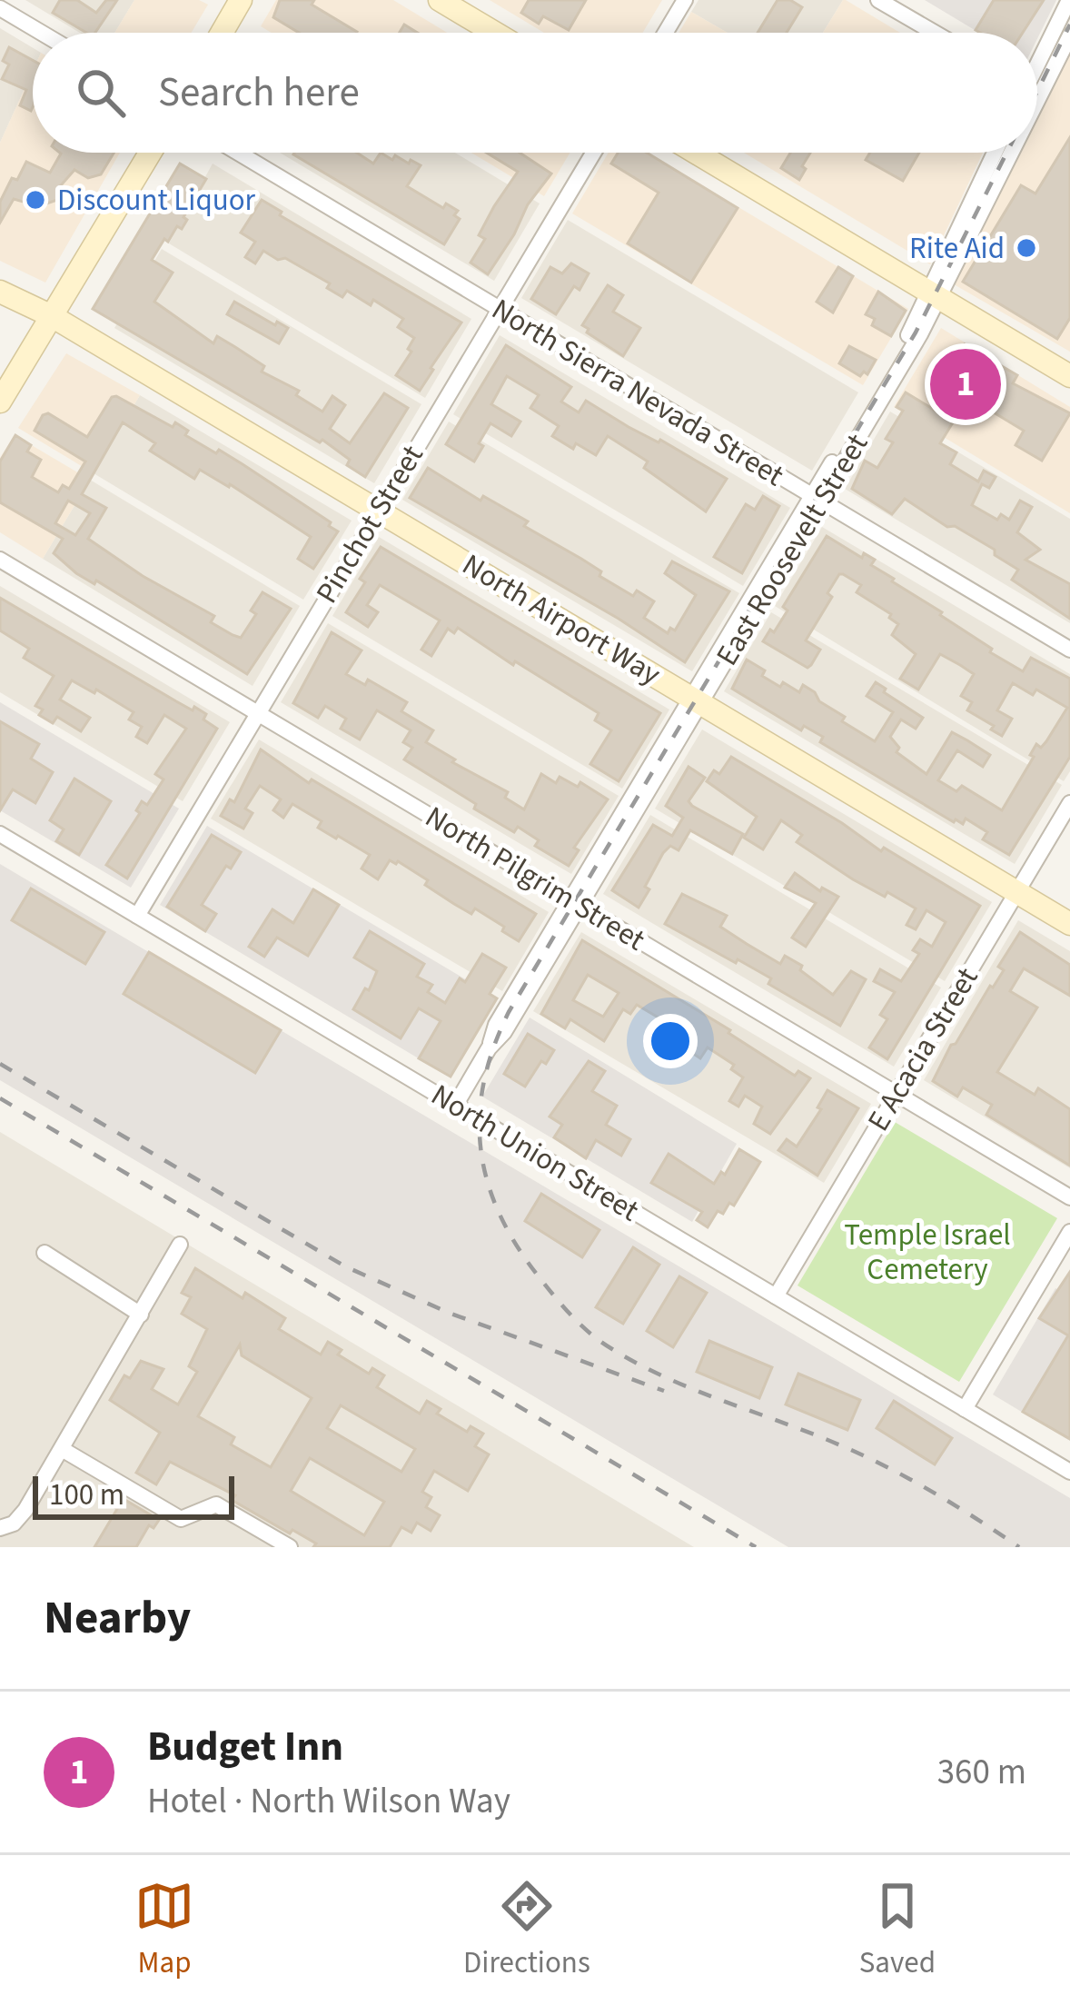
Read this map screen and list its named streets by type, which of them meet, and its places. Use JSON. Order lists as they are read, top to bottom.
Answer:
{
  "streets": {
    "main road": ["North Airport Way"],
    "street": [
      "North Sierra Nevada Street",
      "Pinchot Street",
      "East Roosevelt Street",
      "North Pilgrim Street",
      "E Acacia Street",
      "North Union Street"
    ]
  },
  "crossings": [
    ["North Sierra Nevada Street", "Pinchot Street"],
    ["North Sierra Nevada Street", "East Roosevelt Street"],
    ["Pinchot Street", "North Airport Way"],
    ["Pinchot Street", "North Pilgrim Street"],
    ["Pinchot Street", "North Union Street"],
    ["East Roosevelt Street", "North Airport Way"],
    ["East Roosevelt Street", "North Pilgrim Street"],
    ["East Roosevelt Street", "North Union Street"],
    ["North Airport Way", "E Acacia Street"],
    ["North Pilgrim Street", "E Acacia Street"],
    ["E Acacia Street", "North Union Street"]
  ],
  "parks": ["Temple Israel Cemetery"],
  "places": ["Discount Liquor", "Rite Aid"],
  "scale_bar": "100 m",
  "page": {
    "search": "Search here",
    "pins": "1",
    "scale": "100 m",
    "heading": "Nearby",
    "list": [
      {
        "mark": "1",
        "name": "Budget Inn",
        "note": "Hotel · North Wilson Way",
        "value": "360 m"
      }
    ],
    "nav": ["Map", "Directions", "Saved"]
  }
}
